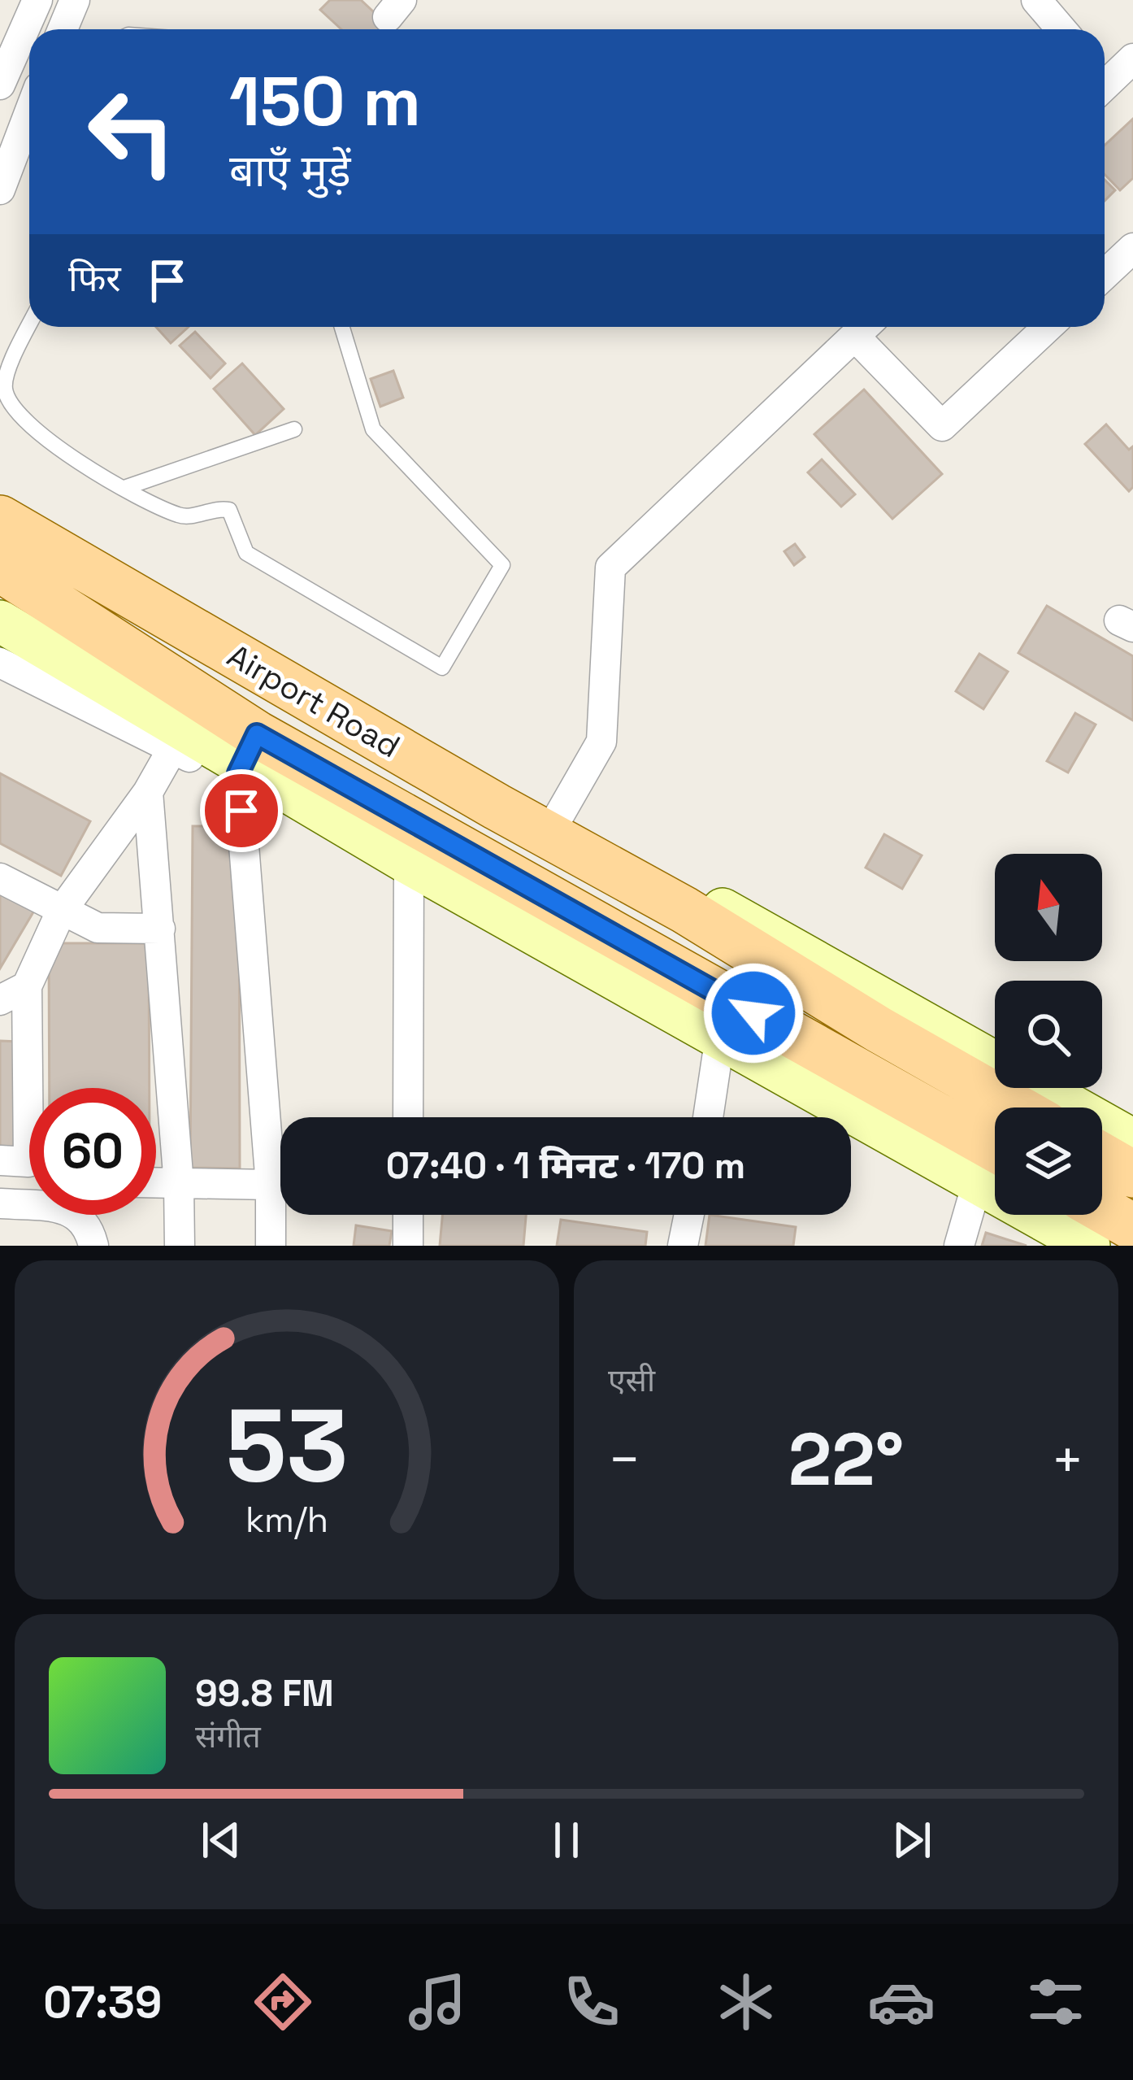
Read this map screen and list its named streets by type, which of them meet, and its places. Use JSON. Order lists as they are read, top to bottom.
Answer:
{
  "streets": {
    "main road": ["Airport Road"]
  },
  "north": "top",
  "page": {
    "turn": ["150 m", "बाएँ मुड़ें"],
    "then": "फिर",
    "limit": "60",
    "trip": "07:40 · 1 मिनट · 170 m",
    "tile": "एसी",
    "heat": ["−", "22°", "+"],
    "song": ["99.8 FM", "संगीत"],
    "tabs": "07:39",
    "gauge": ["53", "km/h"]
  }
}
